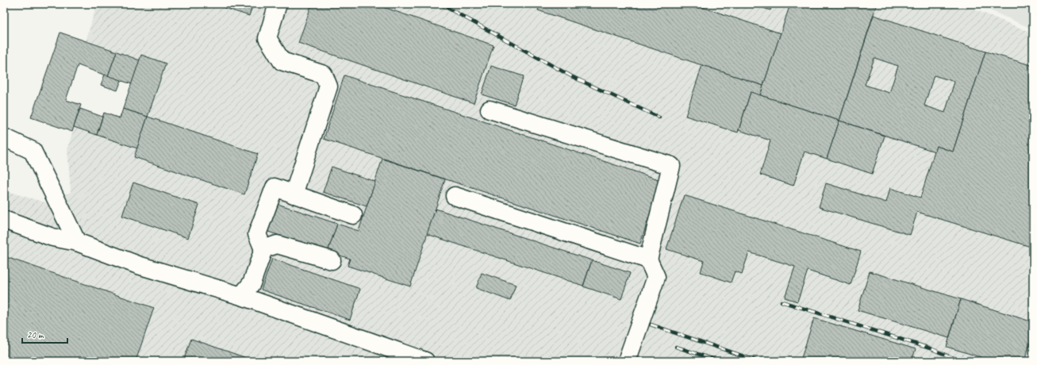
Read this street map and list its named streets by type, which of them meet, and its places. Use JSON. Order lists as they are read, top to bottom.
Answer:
{
  "scale_bar": "20 m"
}
